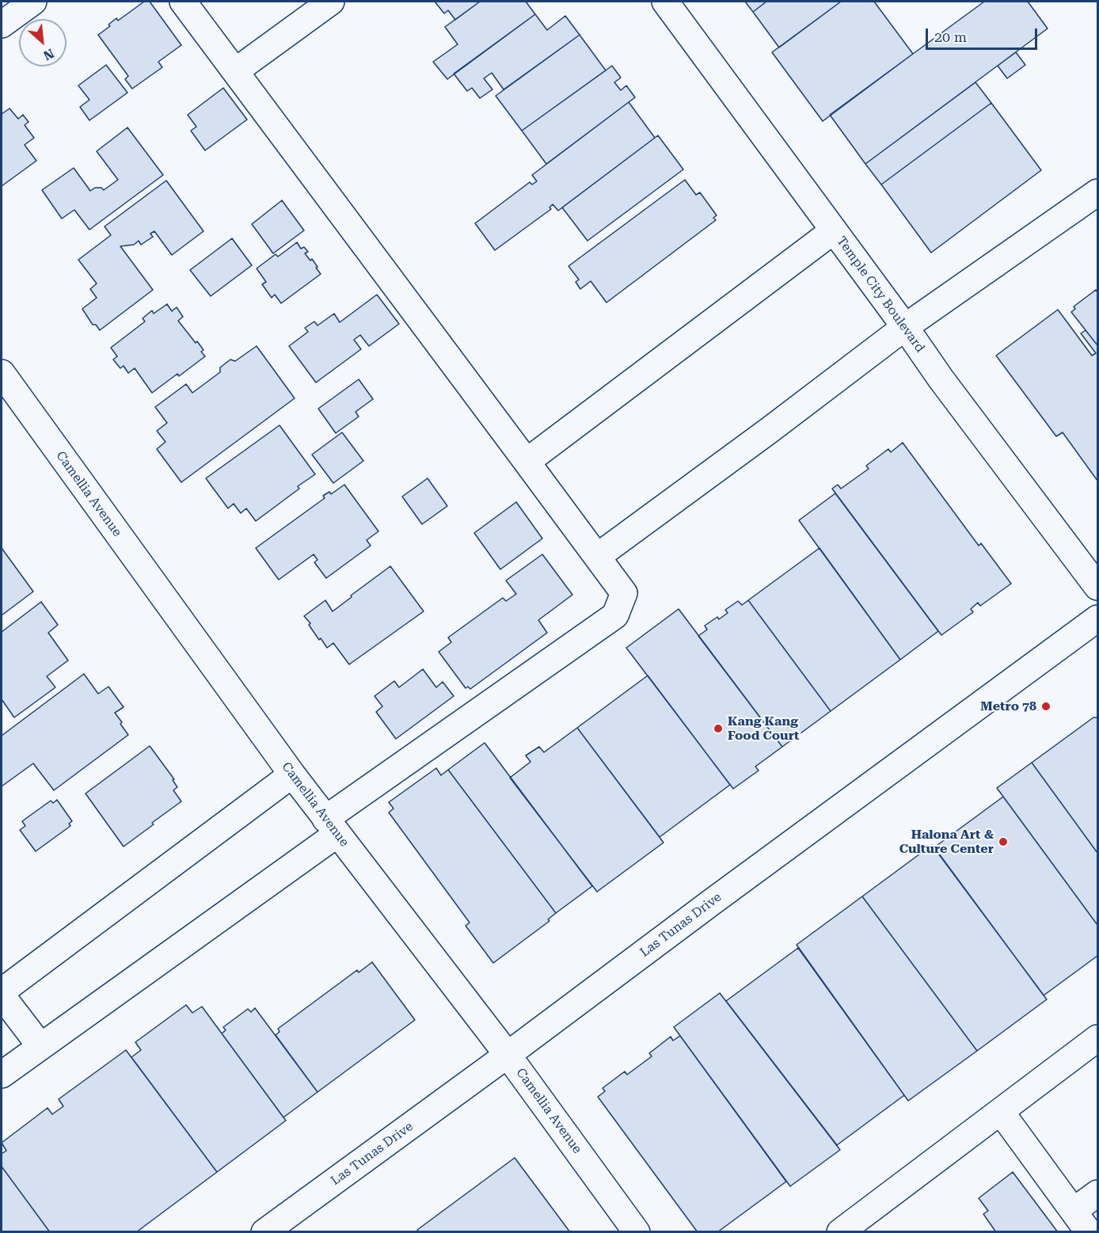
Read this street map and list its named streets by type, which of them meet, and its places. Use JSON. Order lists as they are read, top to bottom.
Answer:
{
  "streets": {
    "main road": ["Temple City Boulevard", "Camellia Avenue", "Las Tunas Drive"]
  },
  "crossings": [
    ["Camellia Avenue", "Las Tunas Drive"]
  ],
  "places": ["Metro 78", "Kang Kang Food Court", "Halona Art & Culture Center"],
  "scale_bar": "20 m",
  "north": "bottom right"
}
